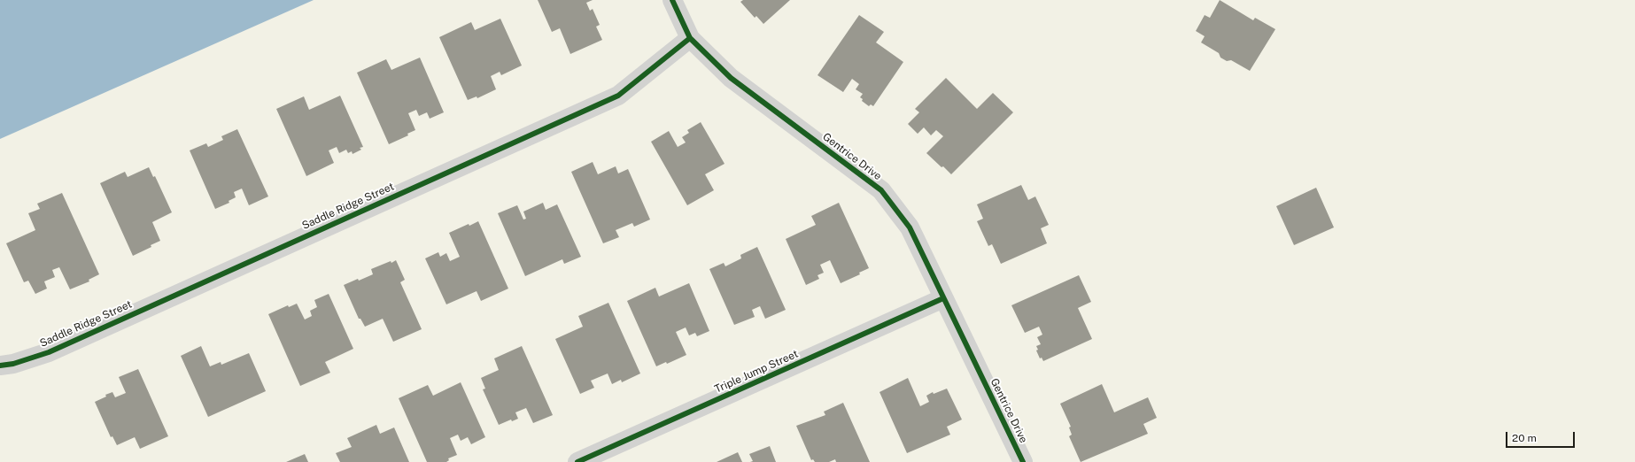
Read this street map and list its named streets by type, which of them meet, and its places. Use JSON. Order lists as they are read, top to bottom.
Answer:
{
  "streets": {
    "street": ["Gentrice Drive", "Saddle Ridge Street", "Triple Jump Street"]
  },
  "crossings": [
    ["Gentrice Drive", "Saddle Ridge Street"],
    ["Gentrice Drive", "Triple Jump Street"]
  ],
  "scale_bar": "20 m"
}
